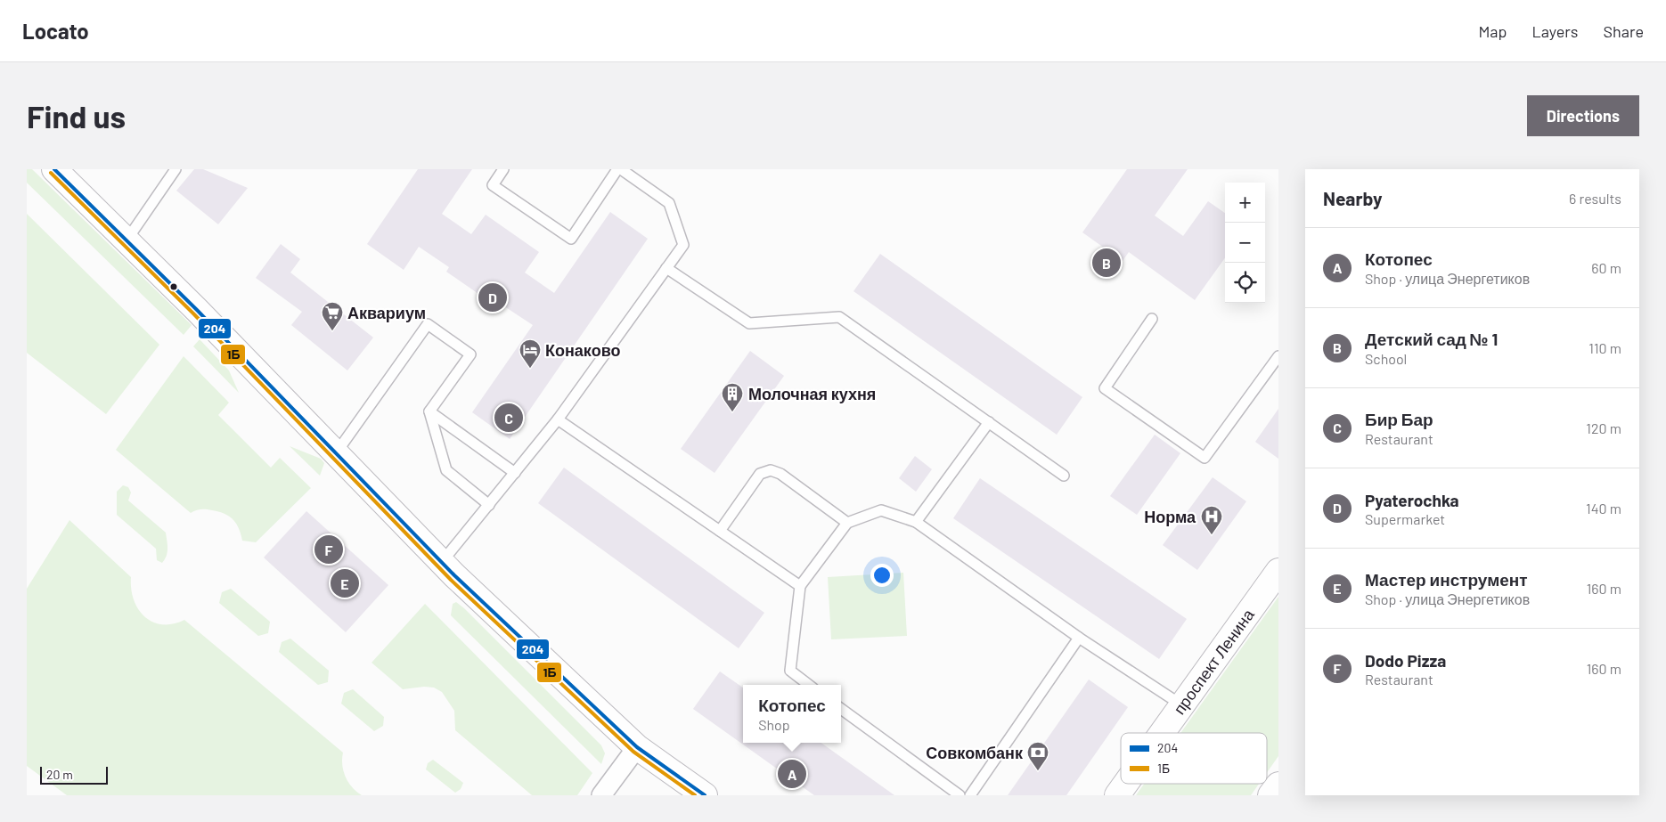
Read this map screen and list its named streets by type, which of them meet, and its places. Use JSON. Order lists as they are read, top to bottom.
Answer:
{
  "streets": {
    "main road": ["проспект Ленина"]
  },
  "places": {
    "supermarket": ["Аквариум"],
    "hotel": ["Конаково"],
    "building": ["Молочная кухня"],
    "hospital": ["Норма"],
    "bank": ["Совкомбанк"]
  },
  "lines": ["transit line 204", "transit line 1Б"],
  "legend": ["204", "1Б"],
  "scale_bar": "20 m",
  "page": {
    "header": "Locato",
    "nav": ["Map", "Layers", "Share"],
    "buttons": "Directions",
    "title": "Find us",
    "heading": ["Nearby", "6 results"],
    "map_buttons": ["+", "−"],
    "list": [
      {
        "mark": "A",
        "name": "Котопес",
        "note": "Shop · улица Энергетиков",
        "value": "60 m"
      },
      {
        "mark": "B",
        "name": "Детский сад № 1",
        "note": "School",
        "value": "110 m"
      },
      {
        "mark": "C",
        "name": "Бир Бар",
        "note": "Restaurant",
        "value": "120 m"
      },
      {
        "mark": "D",
        "name": "Pyaterochka",
        "note": "Supermarket",
        "value": "140 m"
      },
      {
        "mark": "E",
        "name": "Мастер инструмент",
        "note": "Shop · улица Энергетиков",
        "value": "160 m"
      },
      {
        "mark": "F",
        "name": "Dodo Pizza",
        "note": "Restaurant",
        "value": "160 m"
      }
    ],
    "pins": [
      "B",
      "D",
      "C",
      "F",
      "E",
      "A"
    ],
    "popup": ["Котопес", "Shop"],
    "scale": "20 m"
  }
}
